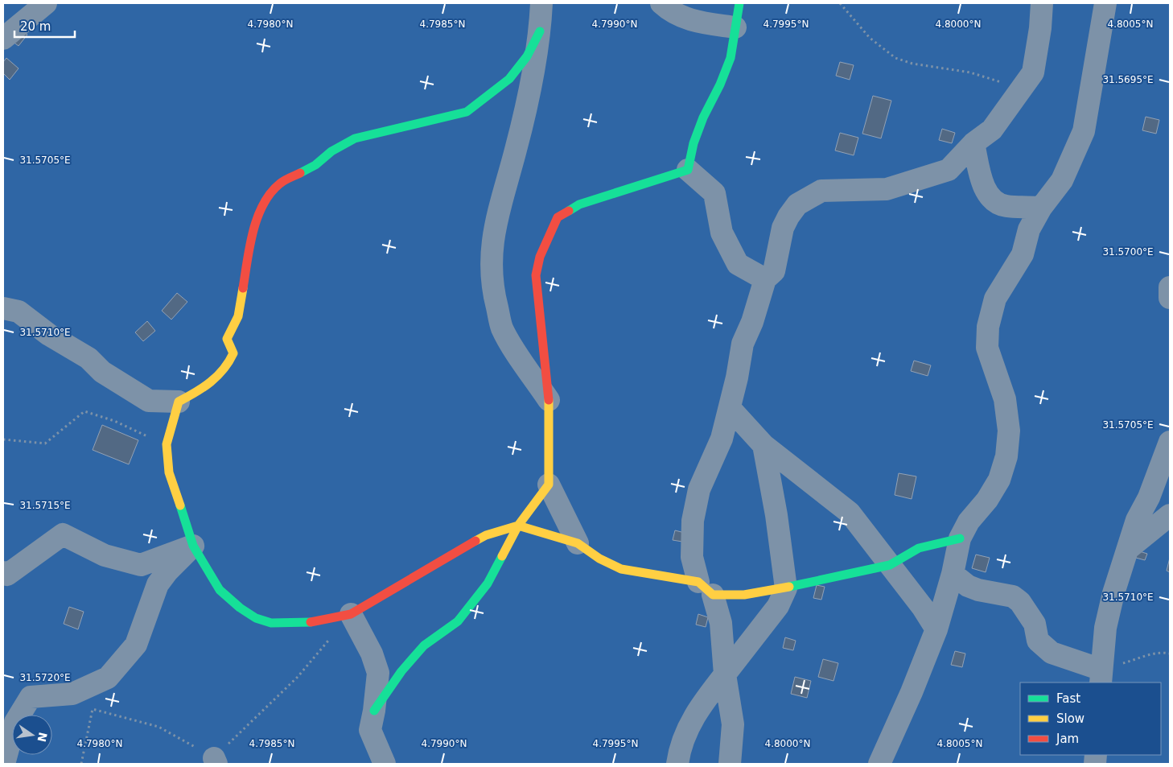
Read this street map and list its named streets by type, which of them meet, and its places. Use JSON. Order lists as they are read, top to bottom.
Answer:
{
  "legend": ["Fast", "Slow", "Jam"],
  "scale_bar": "20 m",
  "north": "right",
  "coordinates": [
    "4.7980°N",
    "4.7985°N",
    "4.7990°N",
    "4.7995°N",
    "4.8000°N",
    "4.8005°N",
    "31.5695°E",
    "31.5705°E",
    "31.5700°E",
    "31.5710°E",
    "31.5715°E",
    "31.5720°E"
  ]
}
